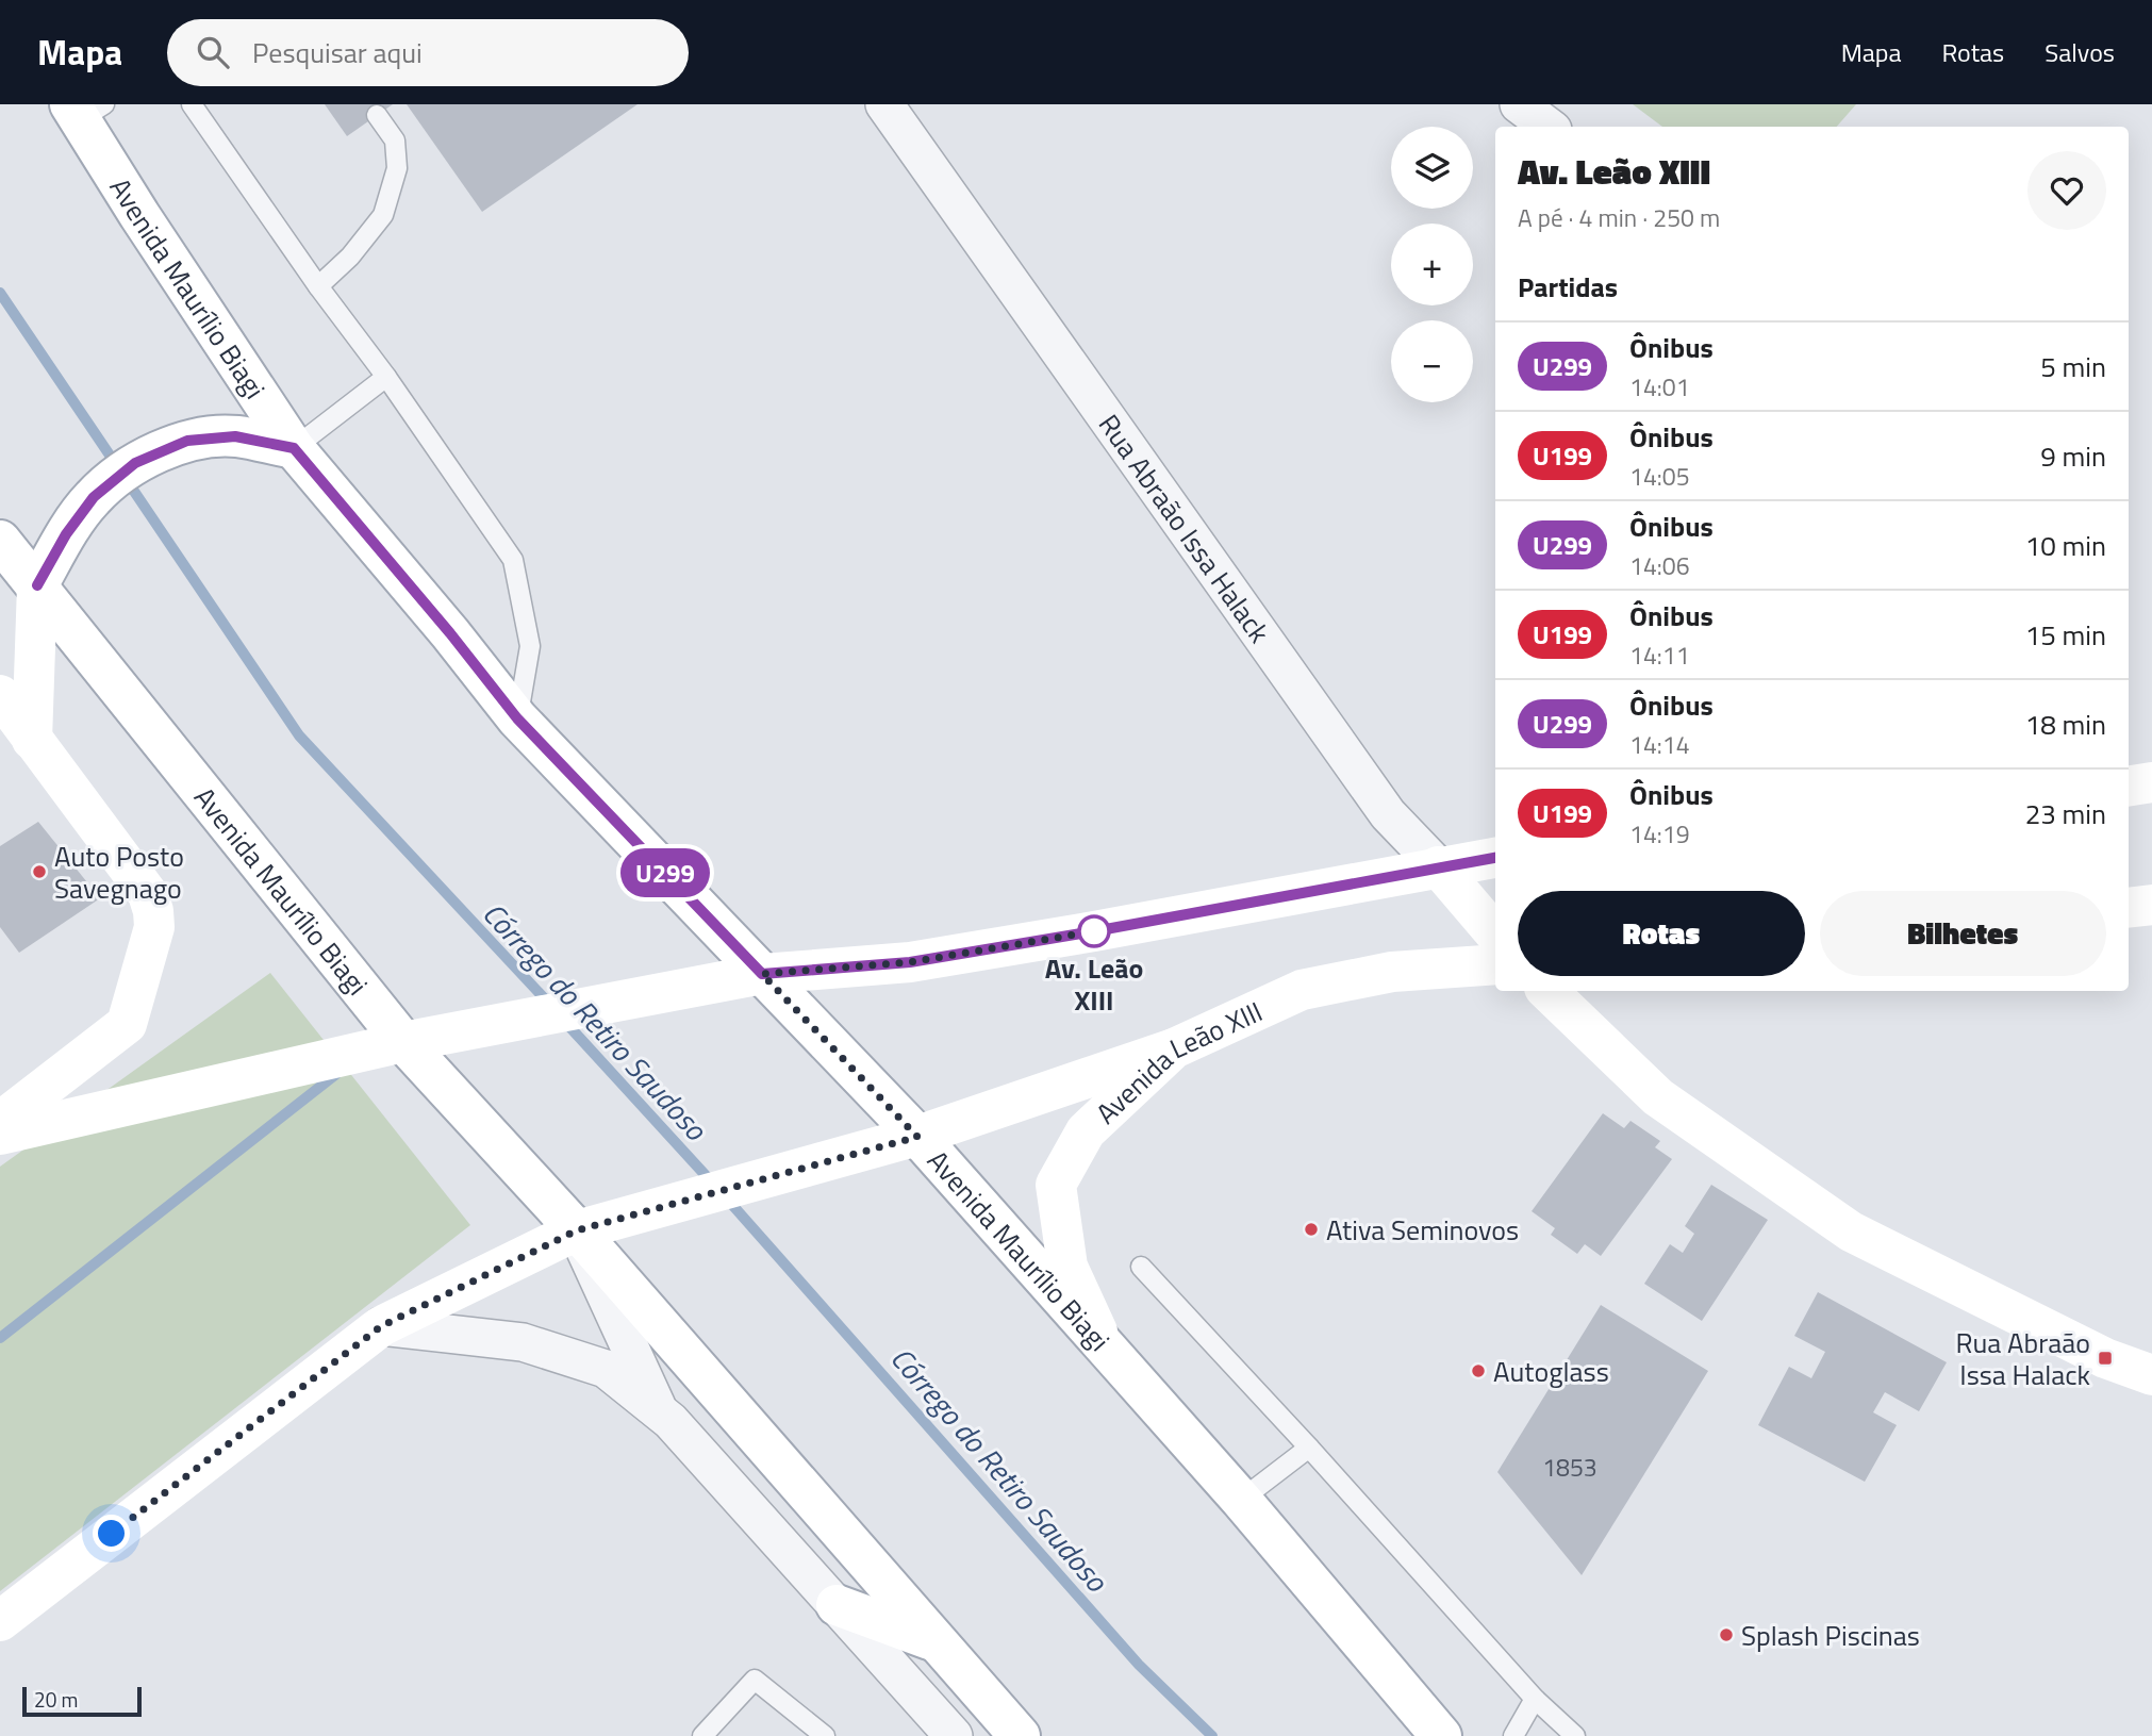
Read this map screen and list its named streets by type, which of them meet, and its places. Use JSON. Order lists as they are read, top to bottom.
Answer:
{
  "streets": {
    "main road": ["Avenida Maurílio Biagi", "Rua Abraão Issa Halack", "Avenida Leão XIII"]
  },
  "crossings": [
    ["Avenida Maurílio Biagi", "Avenida Leão XIII"]
  ],
  "water": ["Córrego do Retiro Saudoso"],
  "places": {
    "other": [
      "Auto Posto Savegnago",
      "Av. Leão XIII",
      "Ativa Seminovos",
      "Autoglass",
      "Splash Piscinas"
    ],
    "transit": ["Rua Abraão Issa Halack"]
  },
  "lines": ["bus line U299"],
  "house_numbers": ["1853"],
  "scale_bar": "20 m",
  "page": {
    "header": "Mapa",
    "search": "Pesquisar aqui",
    "nav": ["Mapa", "Rotas", "Salvos"],
    "on_map": "U299",
    "map_buttons": ["+", "−"],
    "heading": [
      ["Av. Leão XIII", "A pé · 4 min · 250 m"],
      "Partidas"
    ],
    "list": [
      {
        "mark": "U299",
        "name": "Ônibus",
        "note": "14:01",
        "value": "5 min"
      },
      {
        "mark": "U199",
        "name": "Ônibus",
        "note": "14:05",
        "value": "9 min"
      },
      {
        "mark": "U299",
        "name": "Ônibus",
        "note": "14:06",
        "value": "10 min"
      },
      {
        "mark": "U199",
        "name": "Ônibus",
        "note": "14:11",
        "value": "15 min"
      },
      {
        "mark": "U299",
        "name": "Ônibus",
        "note": "14:14",
        "value": "18 min"
      },
      {
        "mark": "U199",
        "name": "Ônibus",
        "note": "14:19",
        "value": "23 min"
      }
    ],
    "buttons": ["Rotas", "Bilhetes"],
    "scale": "20 m"
  }
}
